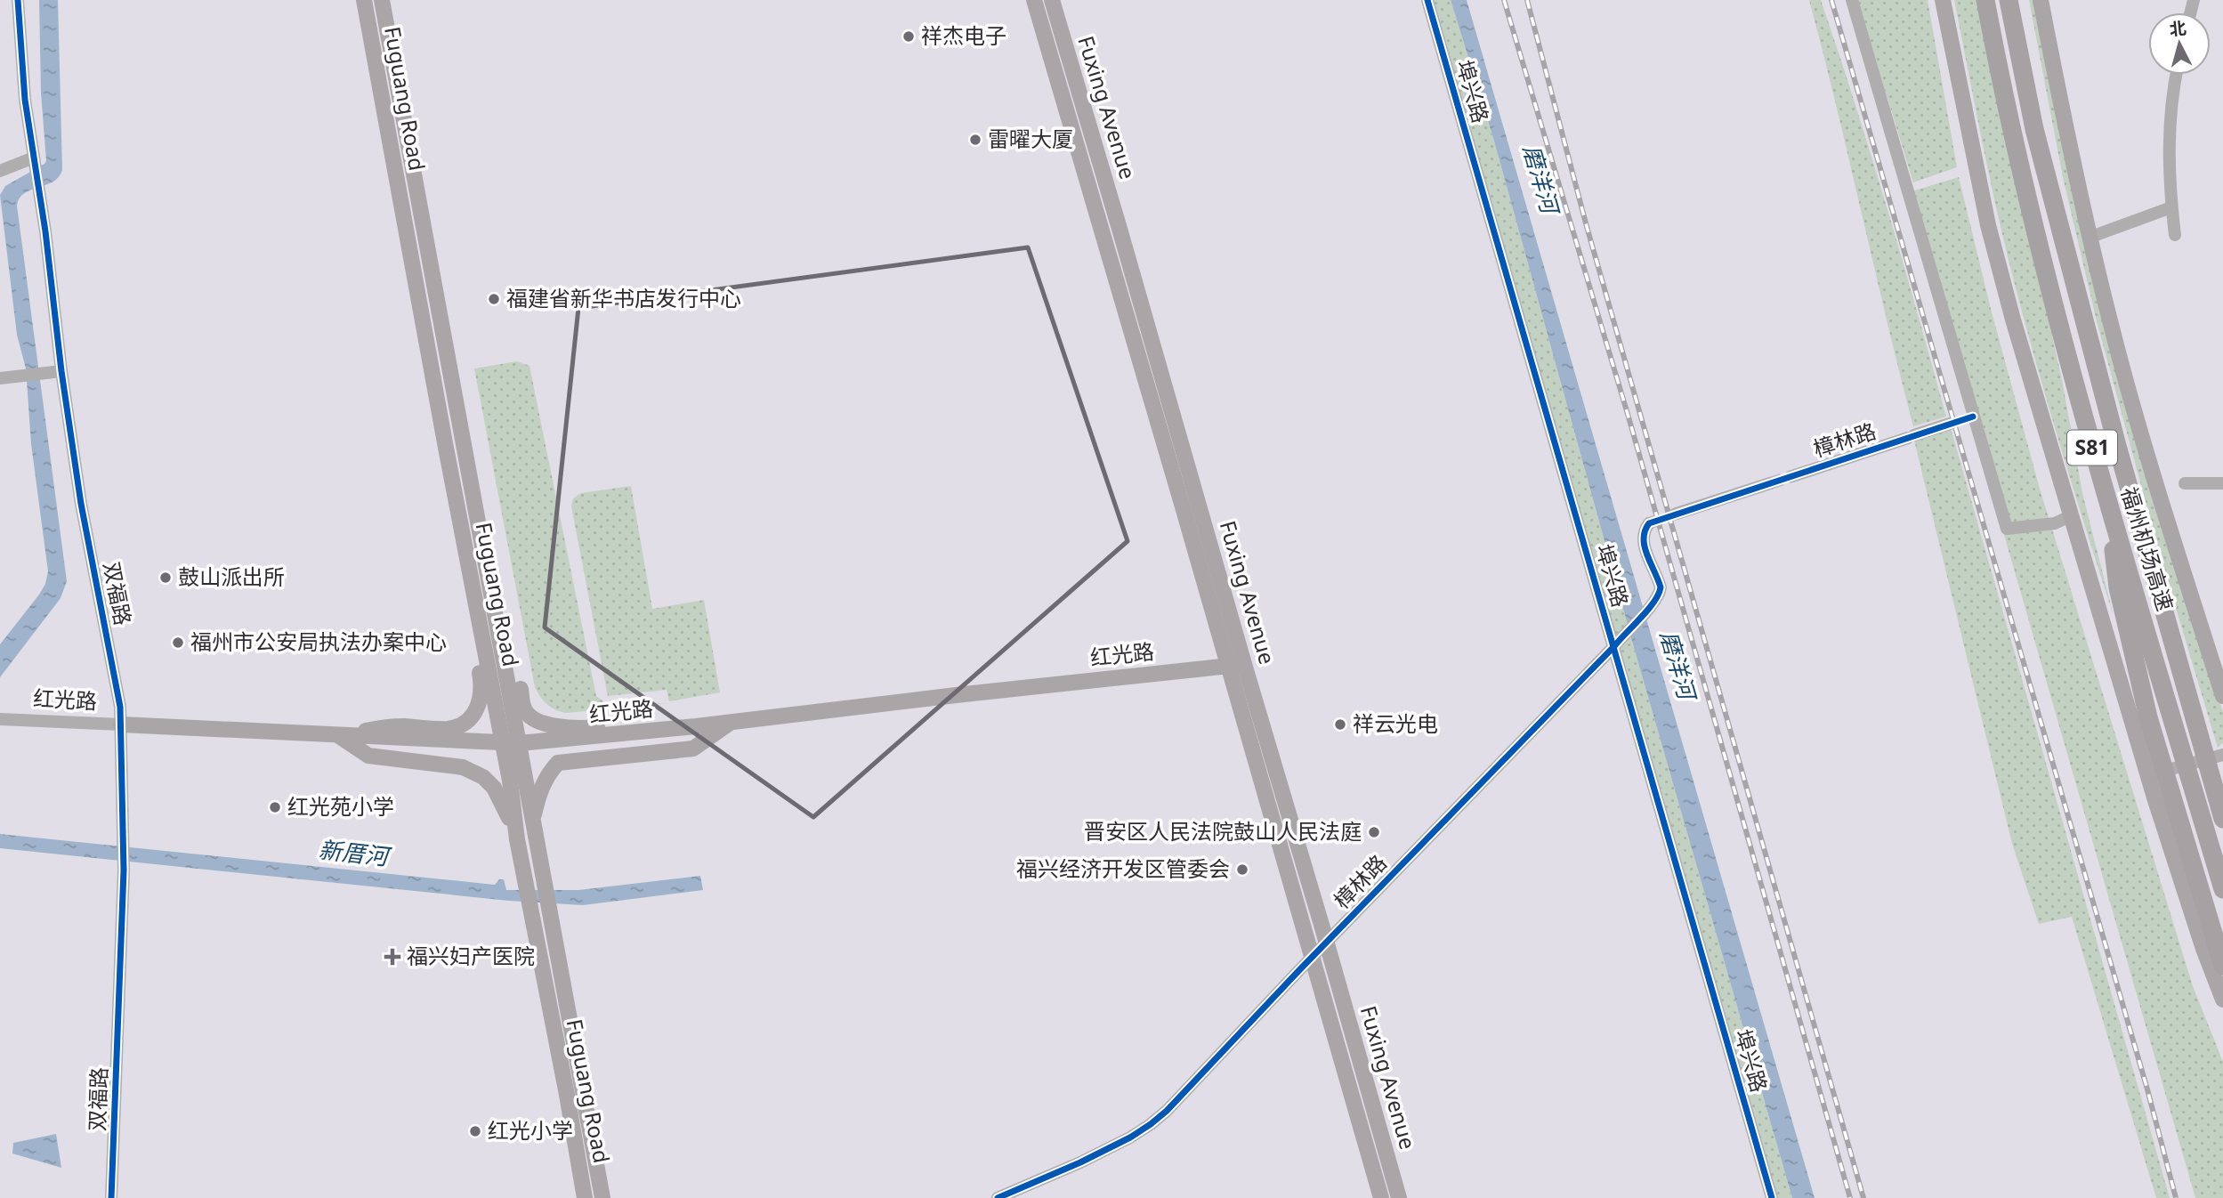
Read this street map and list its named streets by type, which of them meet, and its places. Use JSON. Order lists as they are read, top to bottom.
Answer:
{
  "streets": {
    "highway": ["S81", "福州机场高速"],
    "main road": ["Fuguang Road", "Fuxing Avenue", "红光路"],
    "street": ["埠兴路", "樟林路", "双福路"]
  },
  "crossings": [
    ["埠兴路", "樟林路"],
    ["Fuguang Road", "红光路"],
    ["Fuxing Avenue", "樟林路"],
    ["Fuxing Avenue", "红光路"],
    ["双福路", "红光路"]
  ],
  "water": ["磨洋河", "新厝河"],
  "places": {
    "other": [
      "祥杰电子",
      "雷曜大厦",
      "福建省新华书店发行中心",
      "鼓山派出所",
      "福州市公安局执法办案中心",
      "祥云光电",
      "红光苑小学",
      "晋安区人民法院鼓山人民法庭",
      "福兴经济开发区管委会",
      "红光小学"
    ],
    "health": ["福兴妇产医院"]
  },
  "north": "top"
}
